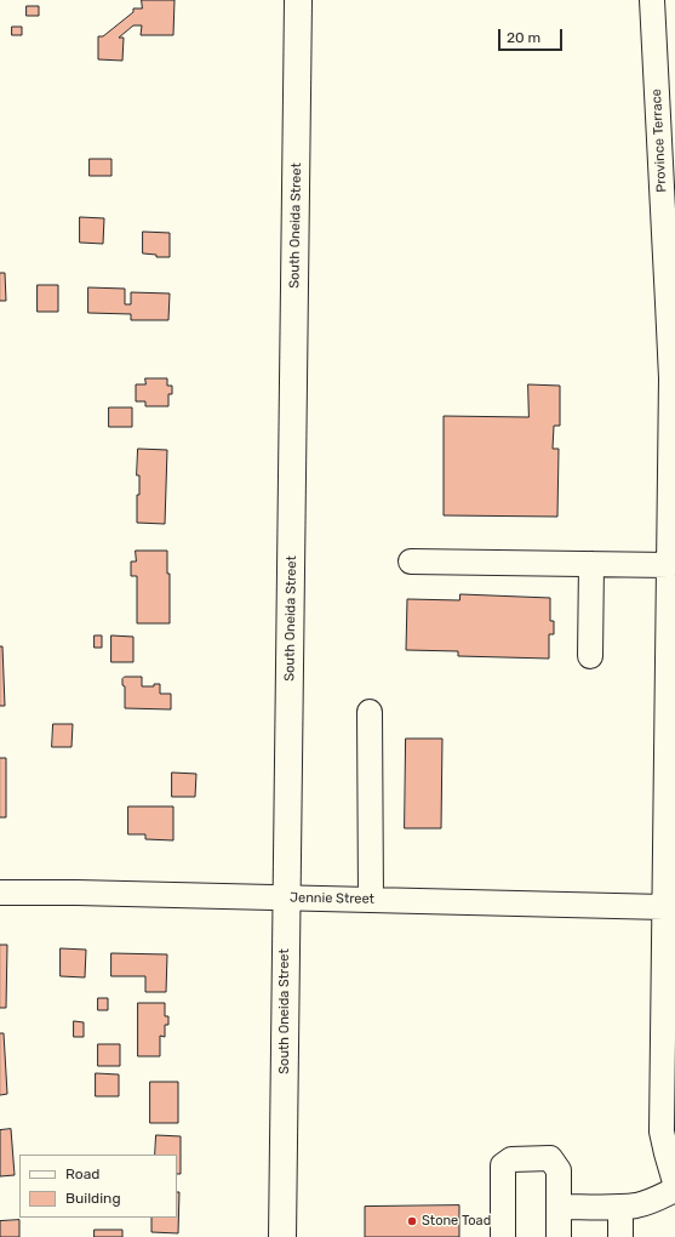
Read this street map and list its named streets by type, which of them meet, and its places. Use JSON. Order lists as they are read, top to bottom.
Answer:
{
  "streets": {
    "highway": ["South Oneida Street"],
    "street": ["Province Terrace", "Jennie Street"]
  },
  "crossings": [
    ["Province Terrace", "Jennie Street"],
    ["South Oneida Street", "Jennie Street"]
  ],
  "places": ["Stone Toad"],
  "legend": ["Road", "Building"],
  "scale_bar": "20 m"
}
